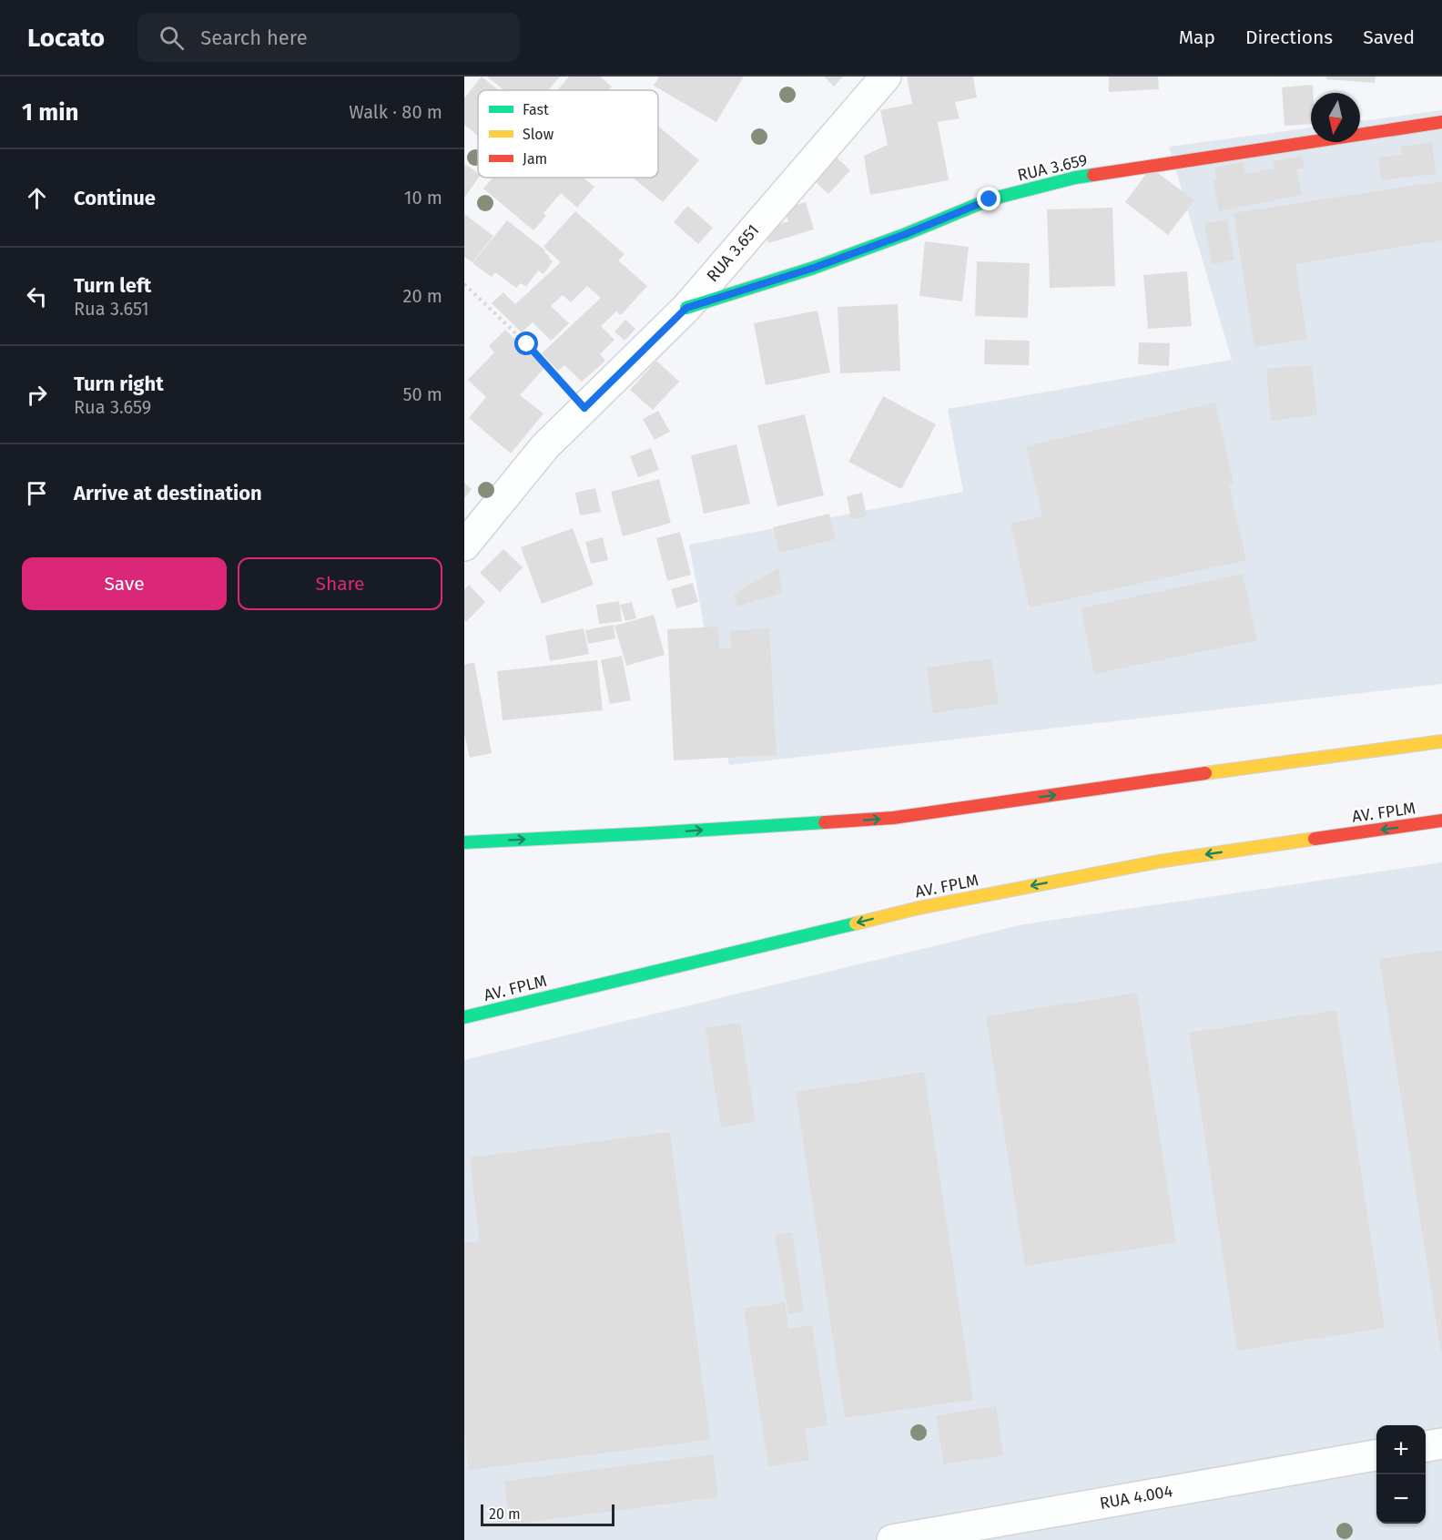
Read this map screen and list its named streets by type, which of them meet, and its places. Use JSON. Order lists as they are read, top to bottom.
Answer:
{
  "streets": {
    "main road": ["RUA 3.659", "AV. FPLM"],
    "street": ["RUA 3.651", "RUA 4.004"]
  },
  "crossings": [
    ["RUA 3.659", "RUA 3.651"]
  ],
  "legend": ["Fast", "Slow", "Jam"],
  "scale_bar": "20 m",
  "north": "bottom",
  "page": {
    "header": "Locato",
    "search": "Search here",
    "nav": ["Map", "Directions", "Saved"],
    "heading": ["1 min", "Walk · 80 m"],
    "list": [
      ["Continue", "10 m"],
      ["Turn left", "Rua 3.651", "20 m"],
      ["Turn right", "Rua 3.659", "50 m"],
      "Arrive at destination"
    ],
    "buttons": ["Save", "Share"],
    "map_buttons": ["+", "−"],
    "scale": "20 m"
  }
}
